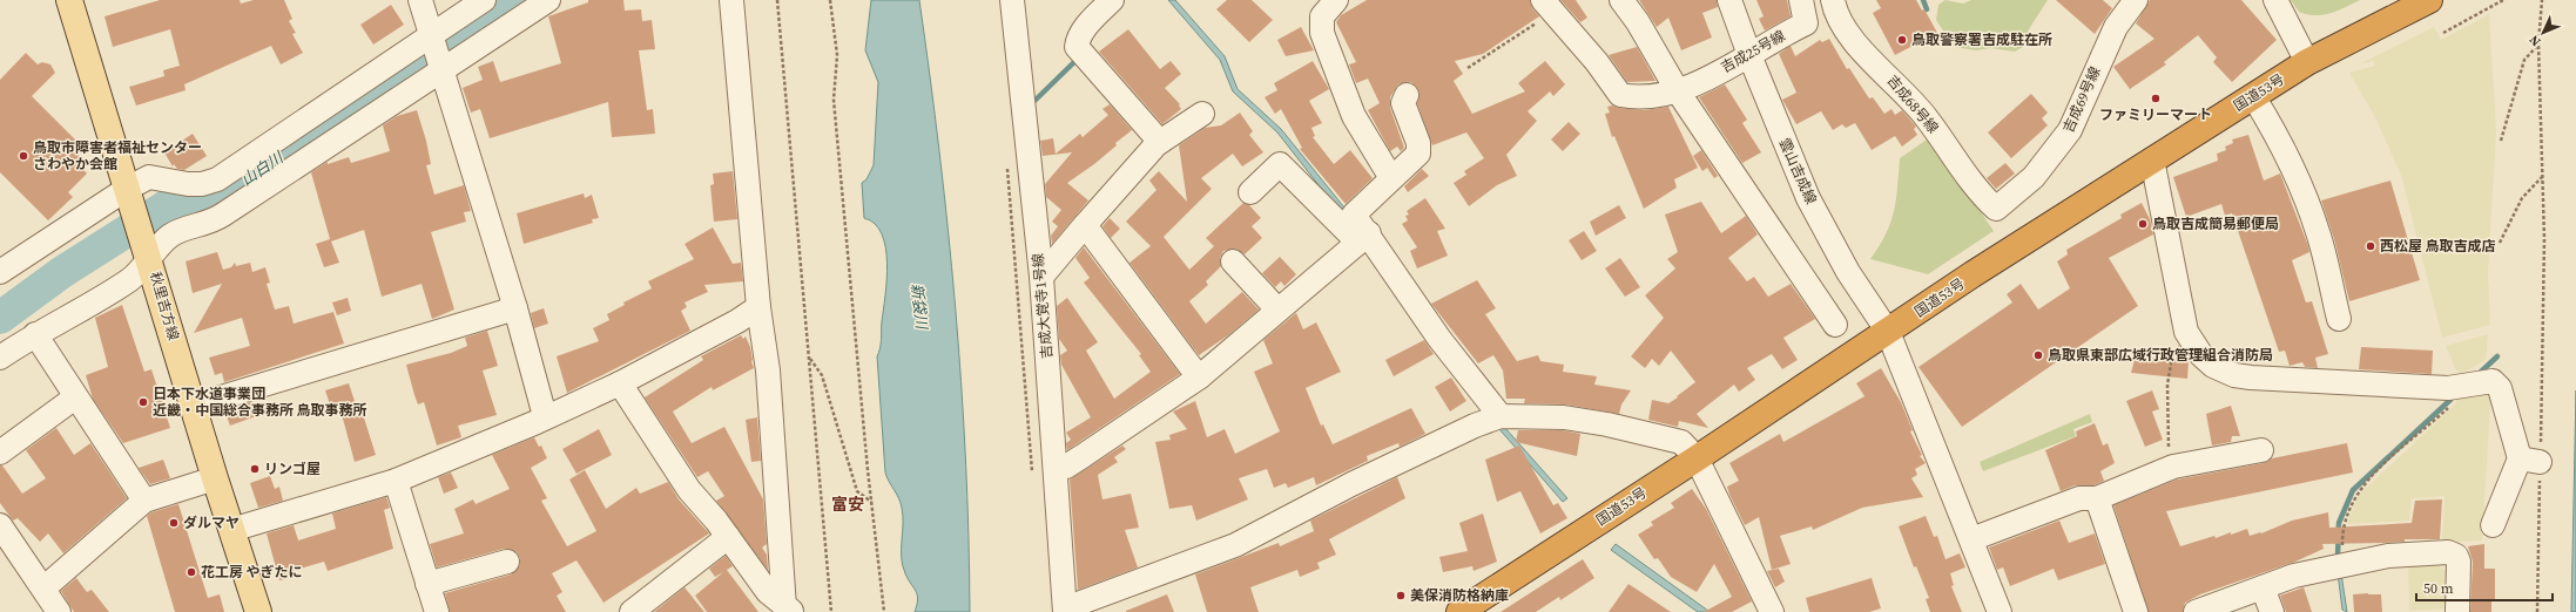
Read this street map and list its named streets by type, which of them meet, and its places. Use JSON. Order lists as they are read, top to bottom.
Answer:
{
  "streets": {
    "highway": ["国道53号"],
    "main road": ["秋里吉方線"],
    "street": [
      "吉成25号線",
      "吉成69号線",
      "吉成68号線",
      "雲山吉成線",
      "吉成大覚寺1号線"
    ]
  },
  "crossings": [
    ["吉成25号線", "吉成68号線"],
    ["吉成25号線", "雲山吉成線"],
    ["国道53号", "雲山吉成線"],
    ["吉成69号線", "吉成68号線"]
  ],
  "districts": ["富安"],
  "water": ["山白川", "新袋川"],
  "places": [
    "鳥取警察署吉成駐在所",
    "ファミリーマート",
    "鳥取市障害者福祉センター さわやか会館",
    "鳥取吉成簡易郵便局",
    "西松屋 鳥取吉成店",
    "鳥取県東部広域行政管理組合消防局",
    "日本下水道事業団 近畿・中国総合事務所 鳥取事務所",
    "リンゴ屋",
    "ダルマヤ",
    "花工房 やぎたに",
    "美保消防格納庫"
  ],
  "scale_bar": "50 m",
  "north": "bottom left"
}
